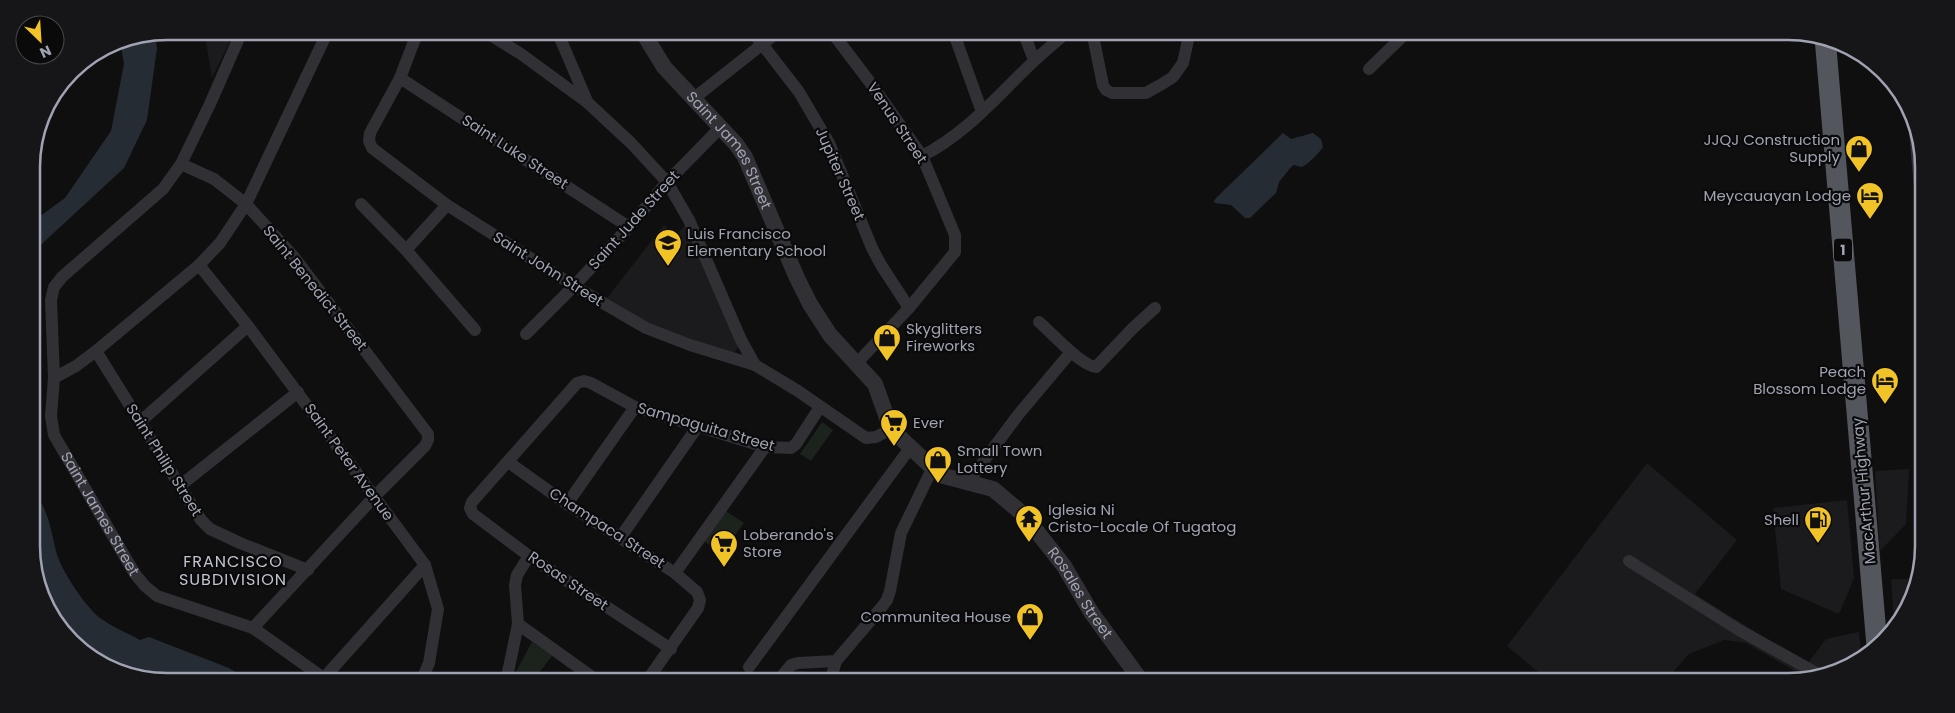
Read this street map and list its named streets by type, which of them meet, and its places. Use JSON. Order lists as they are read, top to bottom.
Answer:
{
  "streets": {
    "highway": ["1", "MacArthur Highway"],
    "street": [
      "Venus Street",
      "Saint James Street",
      "Saint Luke Street",
      "Jupiter Street",
      "Saint Jude Street",
      "Saint John Street",
      "Saint Benedict Street",
      "Sampaguita Street",
      "Saint Philip Street",
      "Saint Peter Avenue",
      "Champaca Street",
      "Rosas Street",
      "Rosales Street"
    ]
  },
  "crossings": [
    ["Venus Street", "Saint James Street"],
    ["Venus Street", "Jupiter Street"],
    ["Saint James Street", "Saint Jude Street"],
    ["Saint James Street", "Saint Benedict Street"],
    ["Saint James Street", "Rosales Street"],
    ["Saint Luke Street", "Saint Jude Street"],
    ["Saint Luke Street", "Saint John Street"],
    ["Saint Jude Street", "Saint John Street"],
    ["Saint Benedict Street", "Saint Peter Avenue"],
    ["Sampaguita Street", "Champaca Street"],
    ["Sampaguita Street", "Rosas Street"],
    ["Champaca Street", "Rosas Street"]
  ],
  "districts": ["FRANCISCO SUBDIVISION"],
  "places": {
    "shop": [
      "JJQJ Construction Supply",
      "Skyglitters Fireworks",
      "Small Town Lottery",
      "Communitea House"
    ],
    "hotel": ["Meycauayan Lodge", "Peach Blossom Lodge"],
    "school or university": ["Luis Francisco Elementary School"],
    "supermarket": ["Ever", "Loberando's Store"],
    "temple": ["Iglesia Ni Cristo-Locale Of Tugatog"],
    "fuel station": ["Shell"]
  },
  "north": "bottom right"
}
